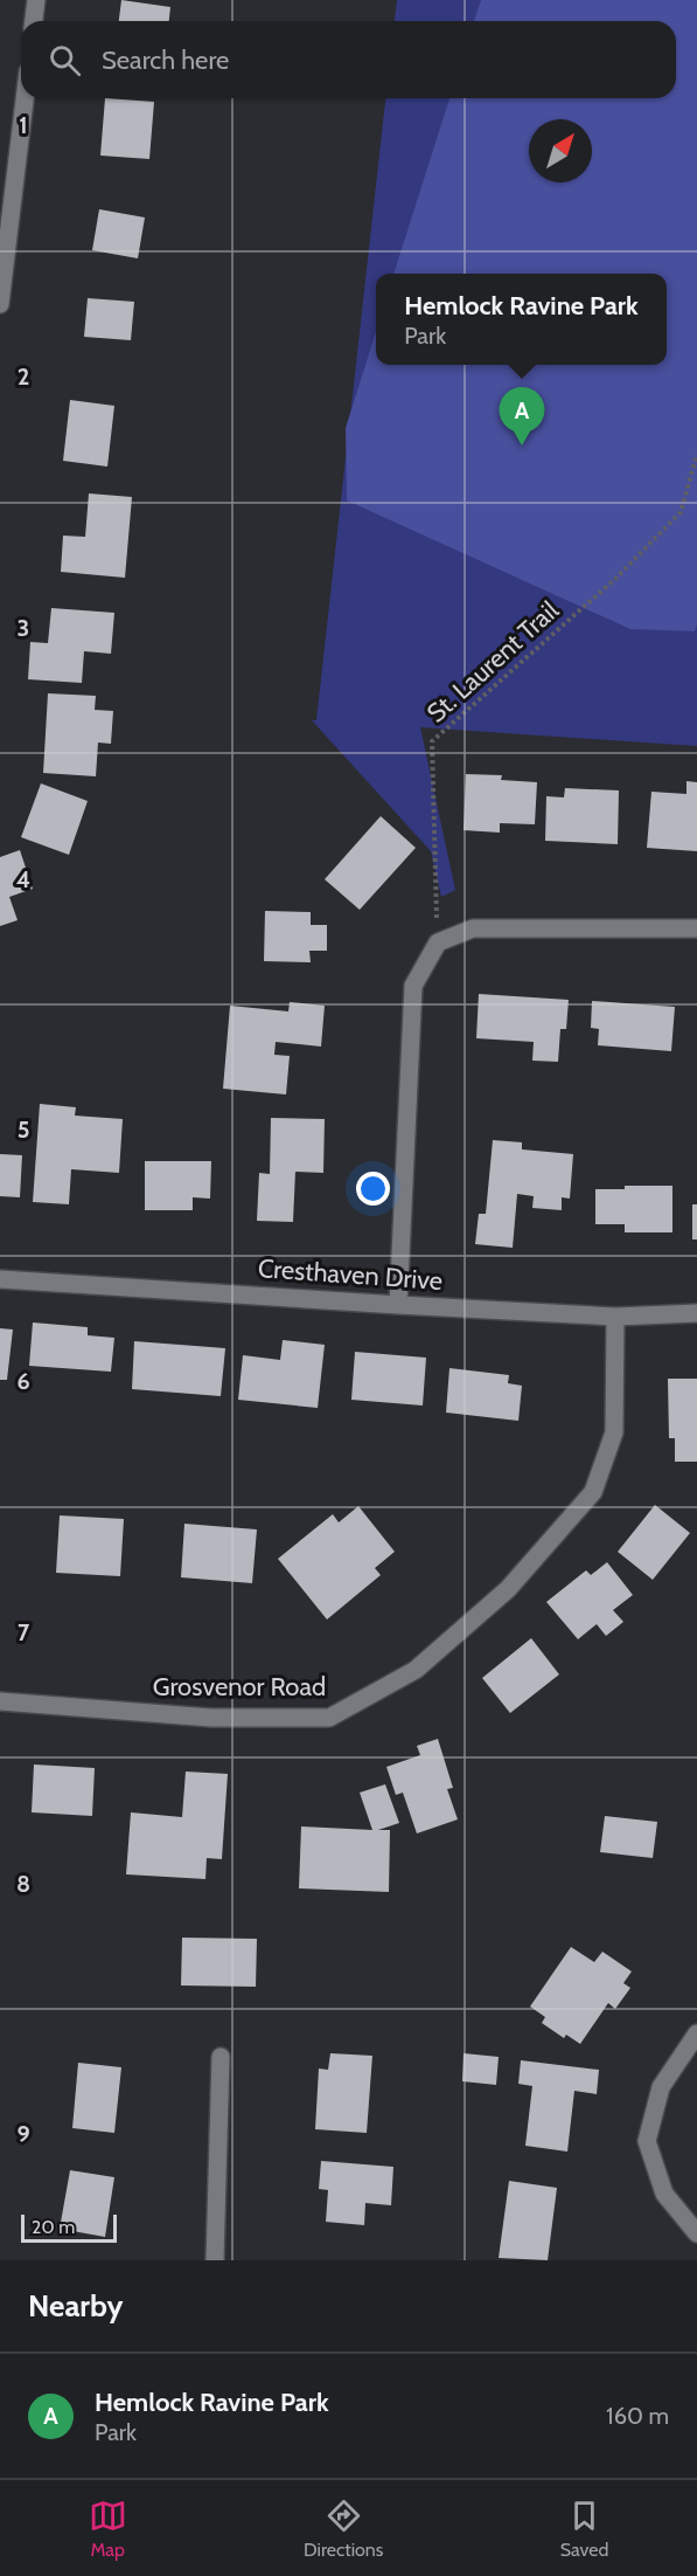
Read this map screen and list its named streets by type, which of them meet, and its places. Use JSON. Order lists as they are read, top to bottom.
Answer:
{
  "streets": {
    "street": ["Cresthaven Drive", "Grosvenor Road"],
    "path": ["St. Laurent Trail"]
  },
  "crossings": [
    ["Cresthaven Drive", "Grosvenor Road"]
  ],
  "scale_bar": "20 m",
  "north": "top right",
  "page": {
    "search": "Search here",
    "popup": ["Hemlock Ravine Park", "Park"],
    "pins": "A",
    "scale": "20 m",
    "heading": "Nearby",
    "list": [
      {
        "mark": "A",
        "name": "Hemlock Ravine Park",
        "note": "Park",
        "value": "160 m"
      }
    ],
    "nav": ["Map", "Directions", "Saved"]
  },
  "grid": {
    "rows": [
      "1",
      "2",
      "3",
      "4",
      "5",
      "6",
      "7",
      "8",
      "9"
    ]
  }
}
